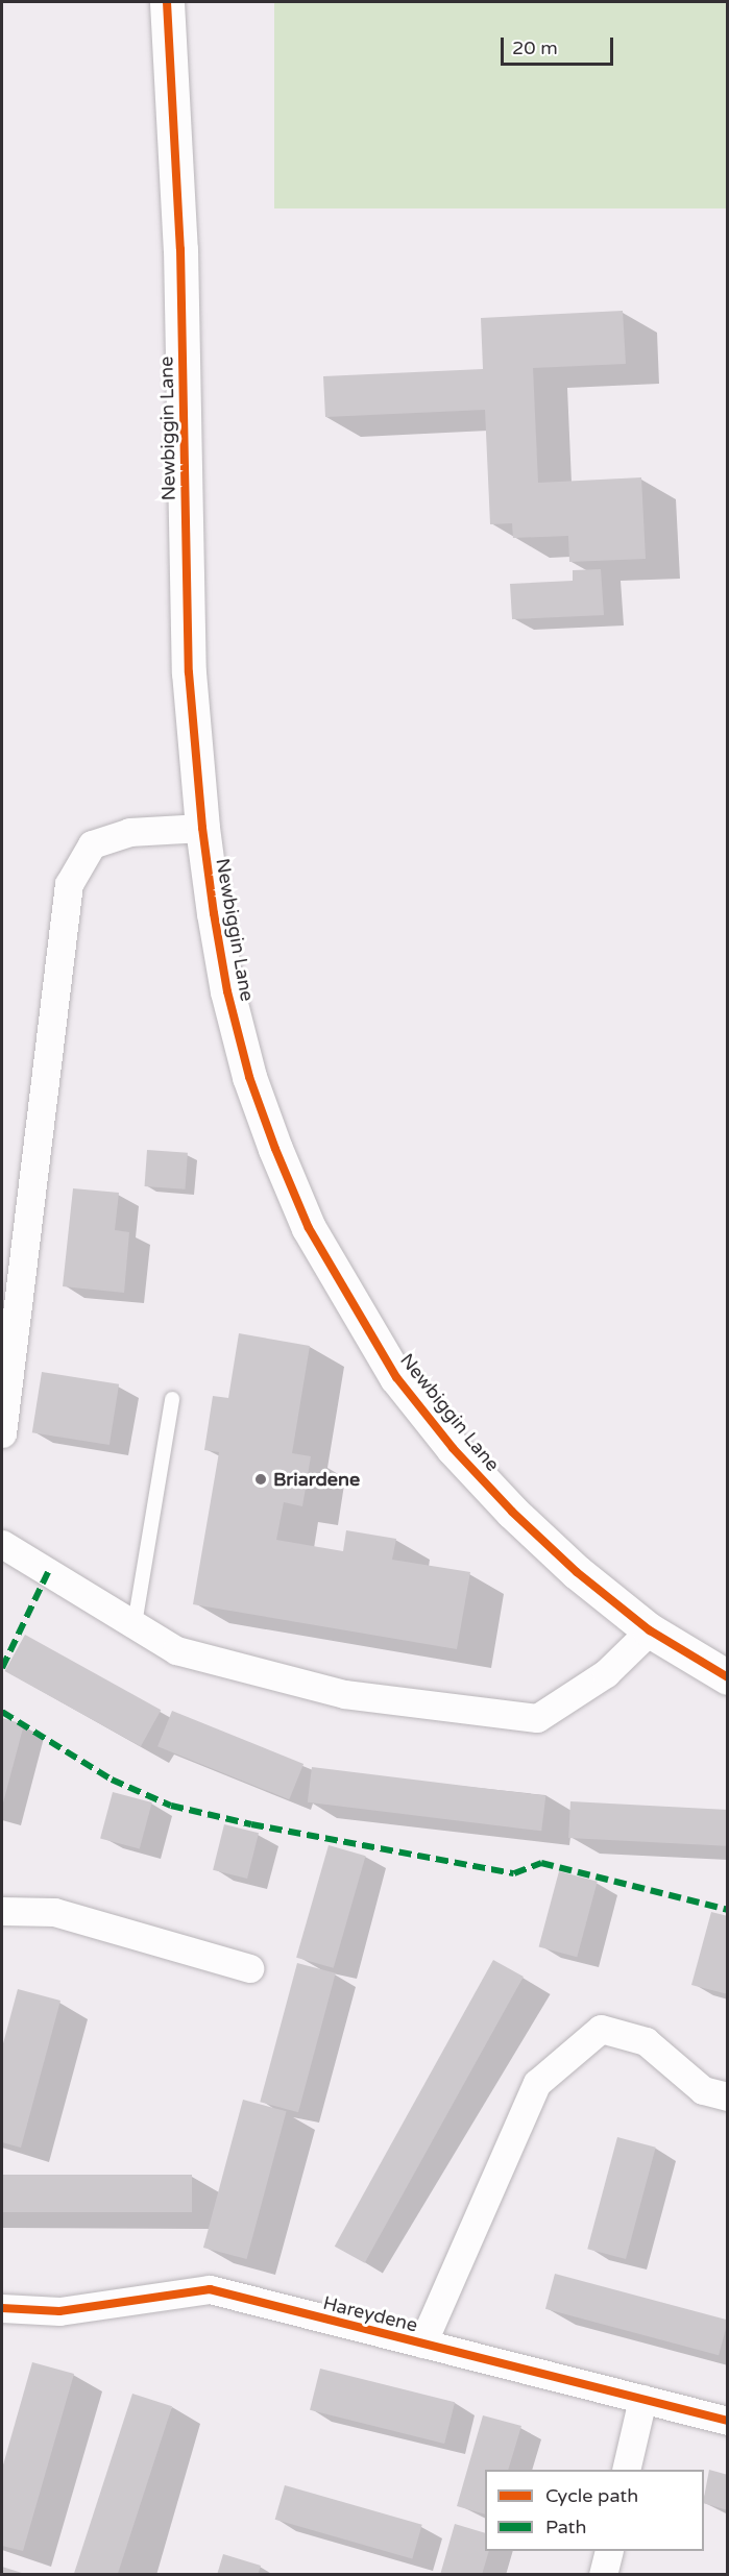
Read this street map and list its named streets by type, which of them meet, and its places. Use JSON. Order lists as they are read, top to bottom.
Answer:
{
  "streets": {
    "street": ["Newbiggin Lane", "Hareydene"]
  },
  "places": ["Briardene"],
  "legend": ["Cycle path", "Path"],
  "scale_bar": "20 m"
}
